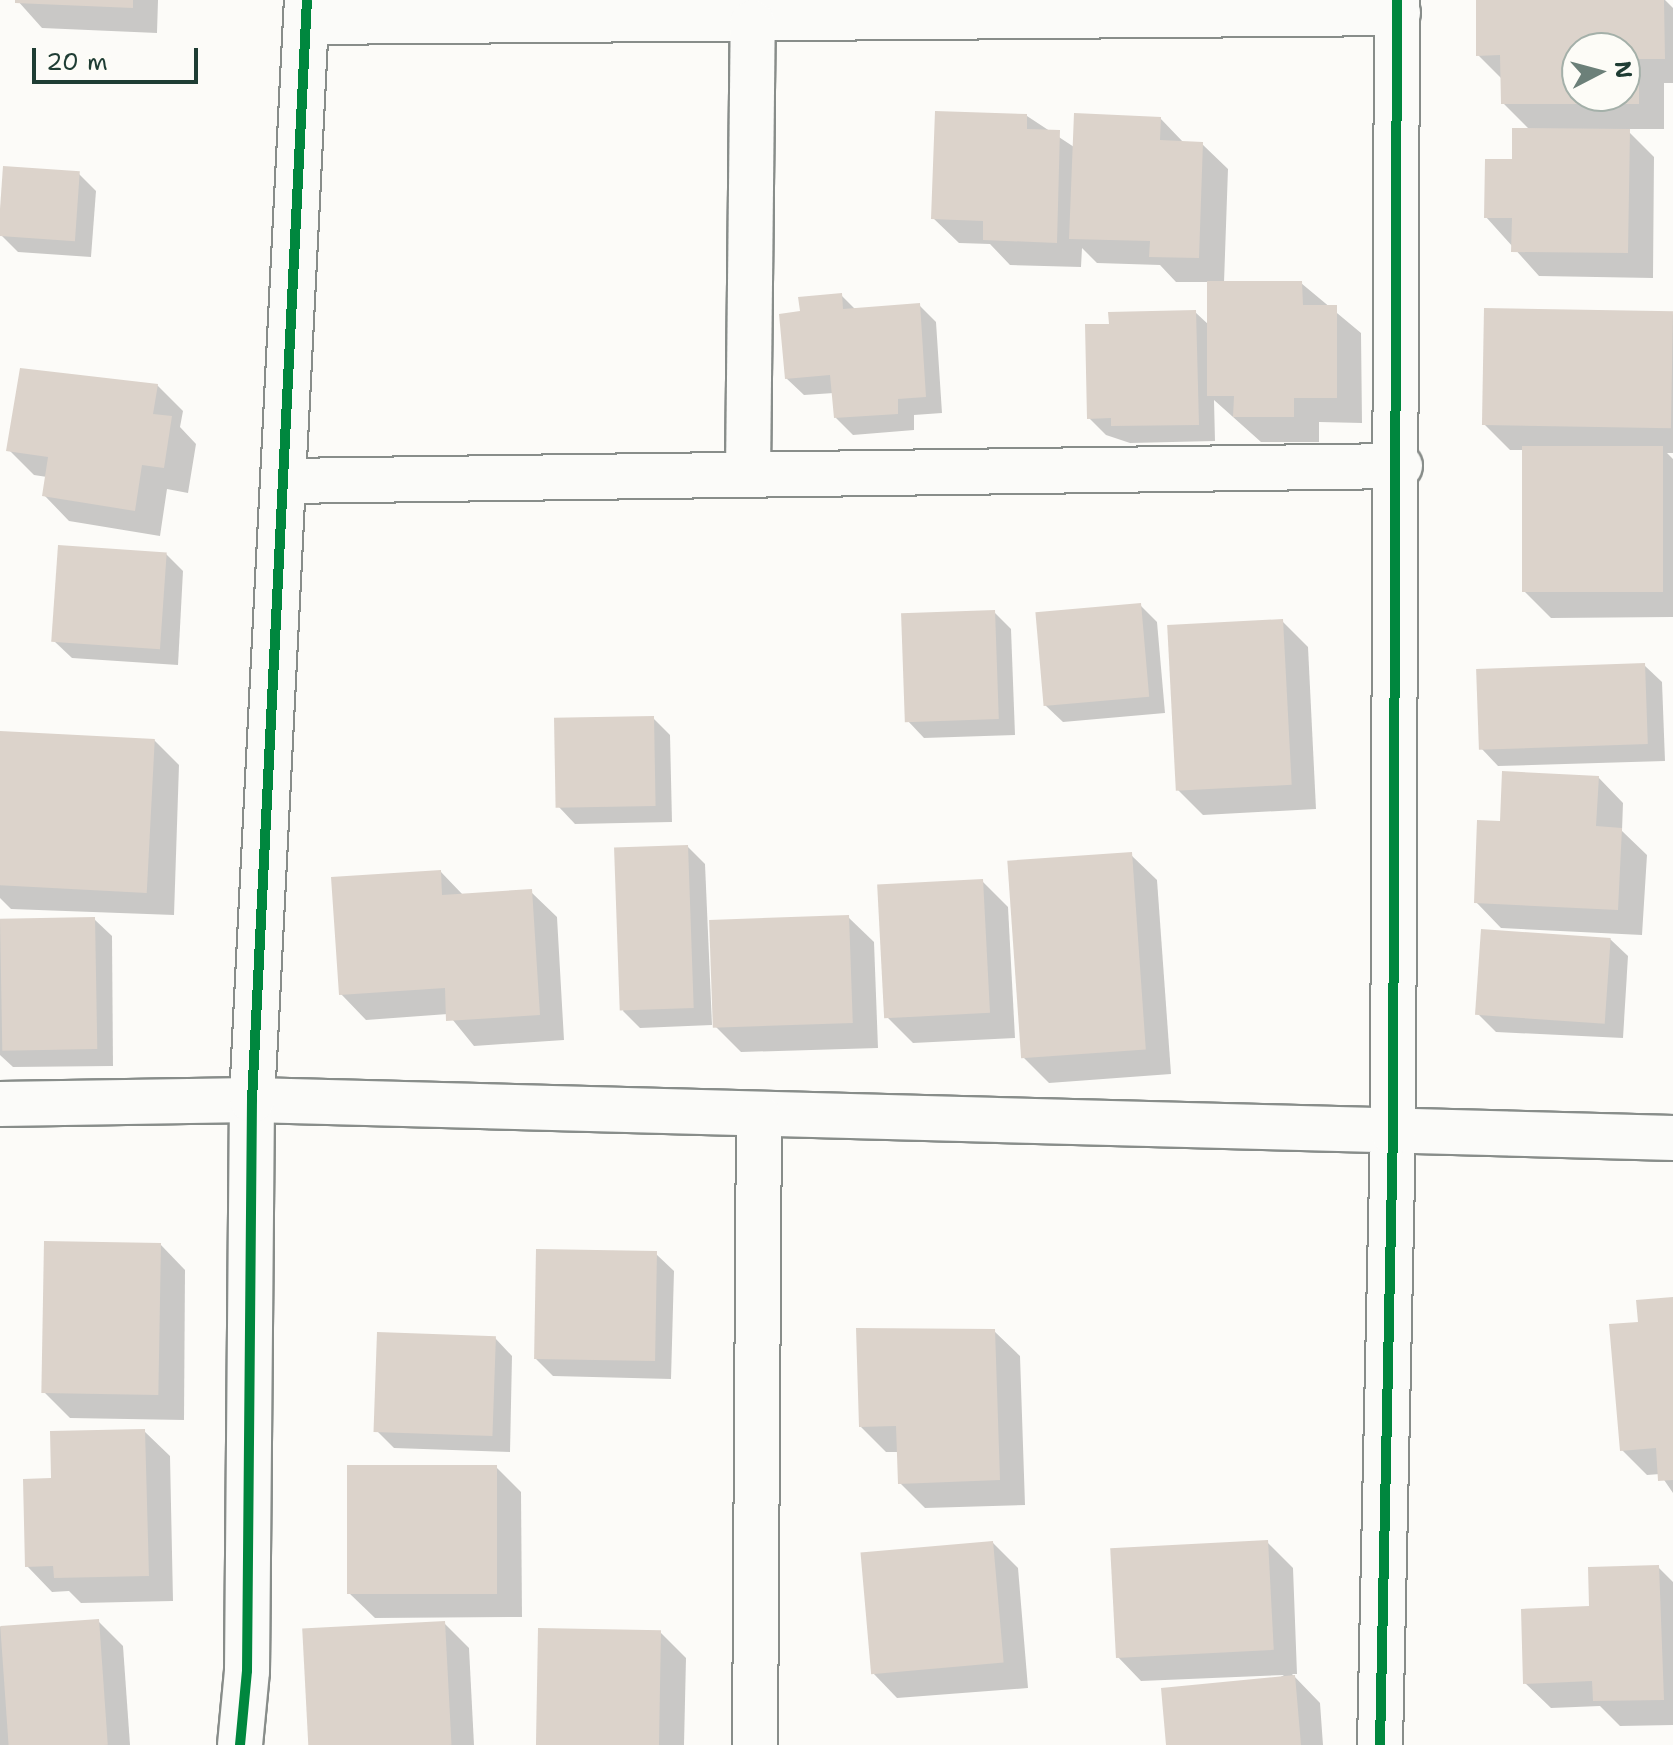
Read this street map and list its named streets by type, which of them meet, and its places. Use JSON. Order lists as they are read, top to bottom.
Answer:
{
  "scale_bar": "20 m",
  "north": "right"
}
